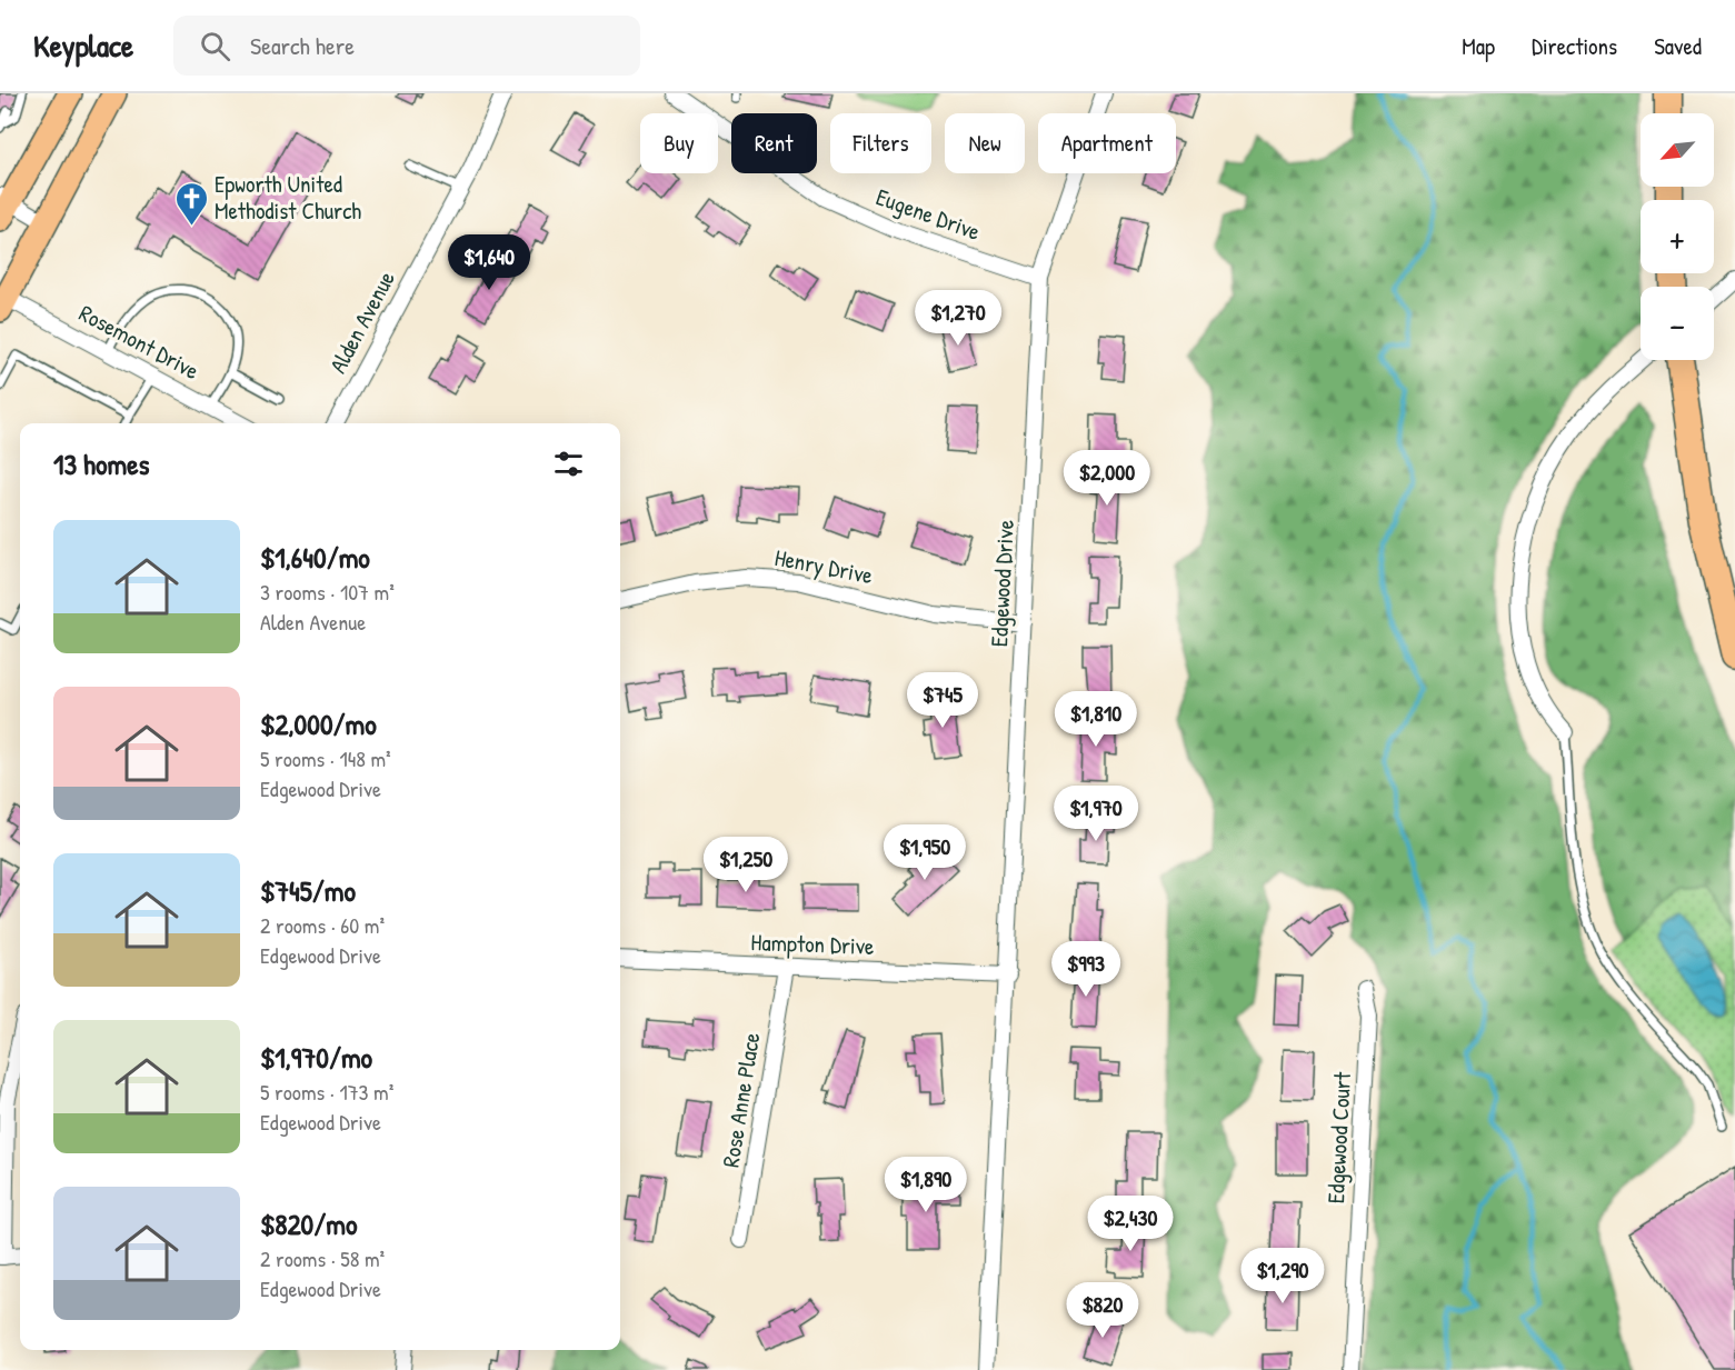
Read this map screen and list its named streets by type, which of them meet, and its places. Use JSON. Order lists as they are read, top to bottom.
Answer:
{
  "streets": {
    "street": [
      "Eugene Drive",
      "Alden Avenue",
      "Rosemont Drive",
      "Henry Drive",
      "Edgewood Drive",
      "Hampton Drive",
      "Rose Anne Place",
      "Edgewood Court"
    ]
  },
  "crossings": [
    ["Eugene Drive", "Edgewood Drive"],
    ["Henry Drive", "Edgewood Drive"],
    ["Edgewood Drive", "Hampton Drive"],
    ["Hampton Drive", "Rose Anne Place"]
  ],
  "places": {
    "church": ["Epworth United Methodist Church"]
  },
  "north": "bottom left",
  "page": {
    "header": "Keyplace",
    "search": "Search here",
    "nav": ["Map", "Directions", "Saved"],
    "map_buttons": ["+", "−"],
    "chip": [
      "Buy",
      "Rent",
      "Filters",
      "New",
      "Apartment"
    ],
    "price": [
      "$1,640",
      "$1,270",
      "$2,000",
      "$745",
      "$1,810",
      "$1,970",
      "$1,950",
      "$1,250",
      "$993",
      "$1,890",
      "$2,430",
      "$1,290",
      "$820"
    ],
    "heading": "13 homes",
    "list": [
      {
        "name": "$1,640/mo",
        "note": "3 rooms · 107 m² · Alden Avenue"
      },
      {
        "name": "$2,000/mo",
        "note": "5 rooms · 148 m² · Edgewood Drive"
      },
      {
        "name": "$745/mo",
        "note": "2 rooms · 60 m² · Edgewood Drive"
      },
      {
        "name": "$1,970/mo",
        "note": "5 rooms · 173 m² · Edgewood Drive"
      },
      {
        "name": "$820/mo",
        "note": "2 rooms · 58 m² · Edgewood Drive"
      }
    ]
  }
}
